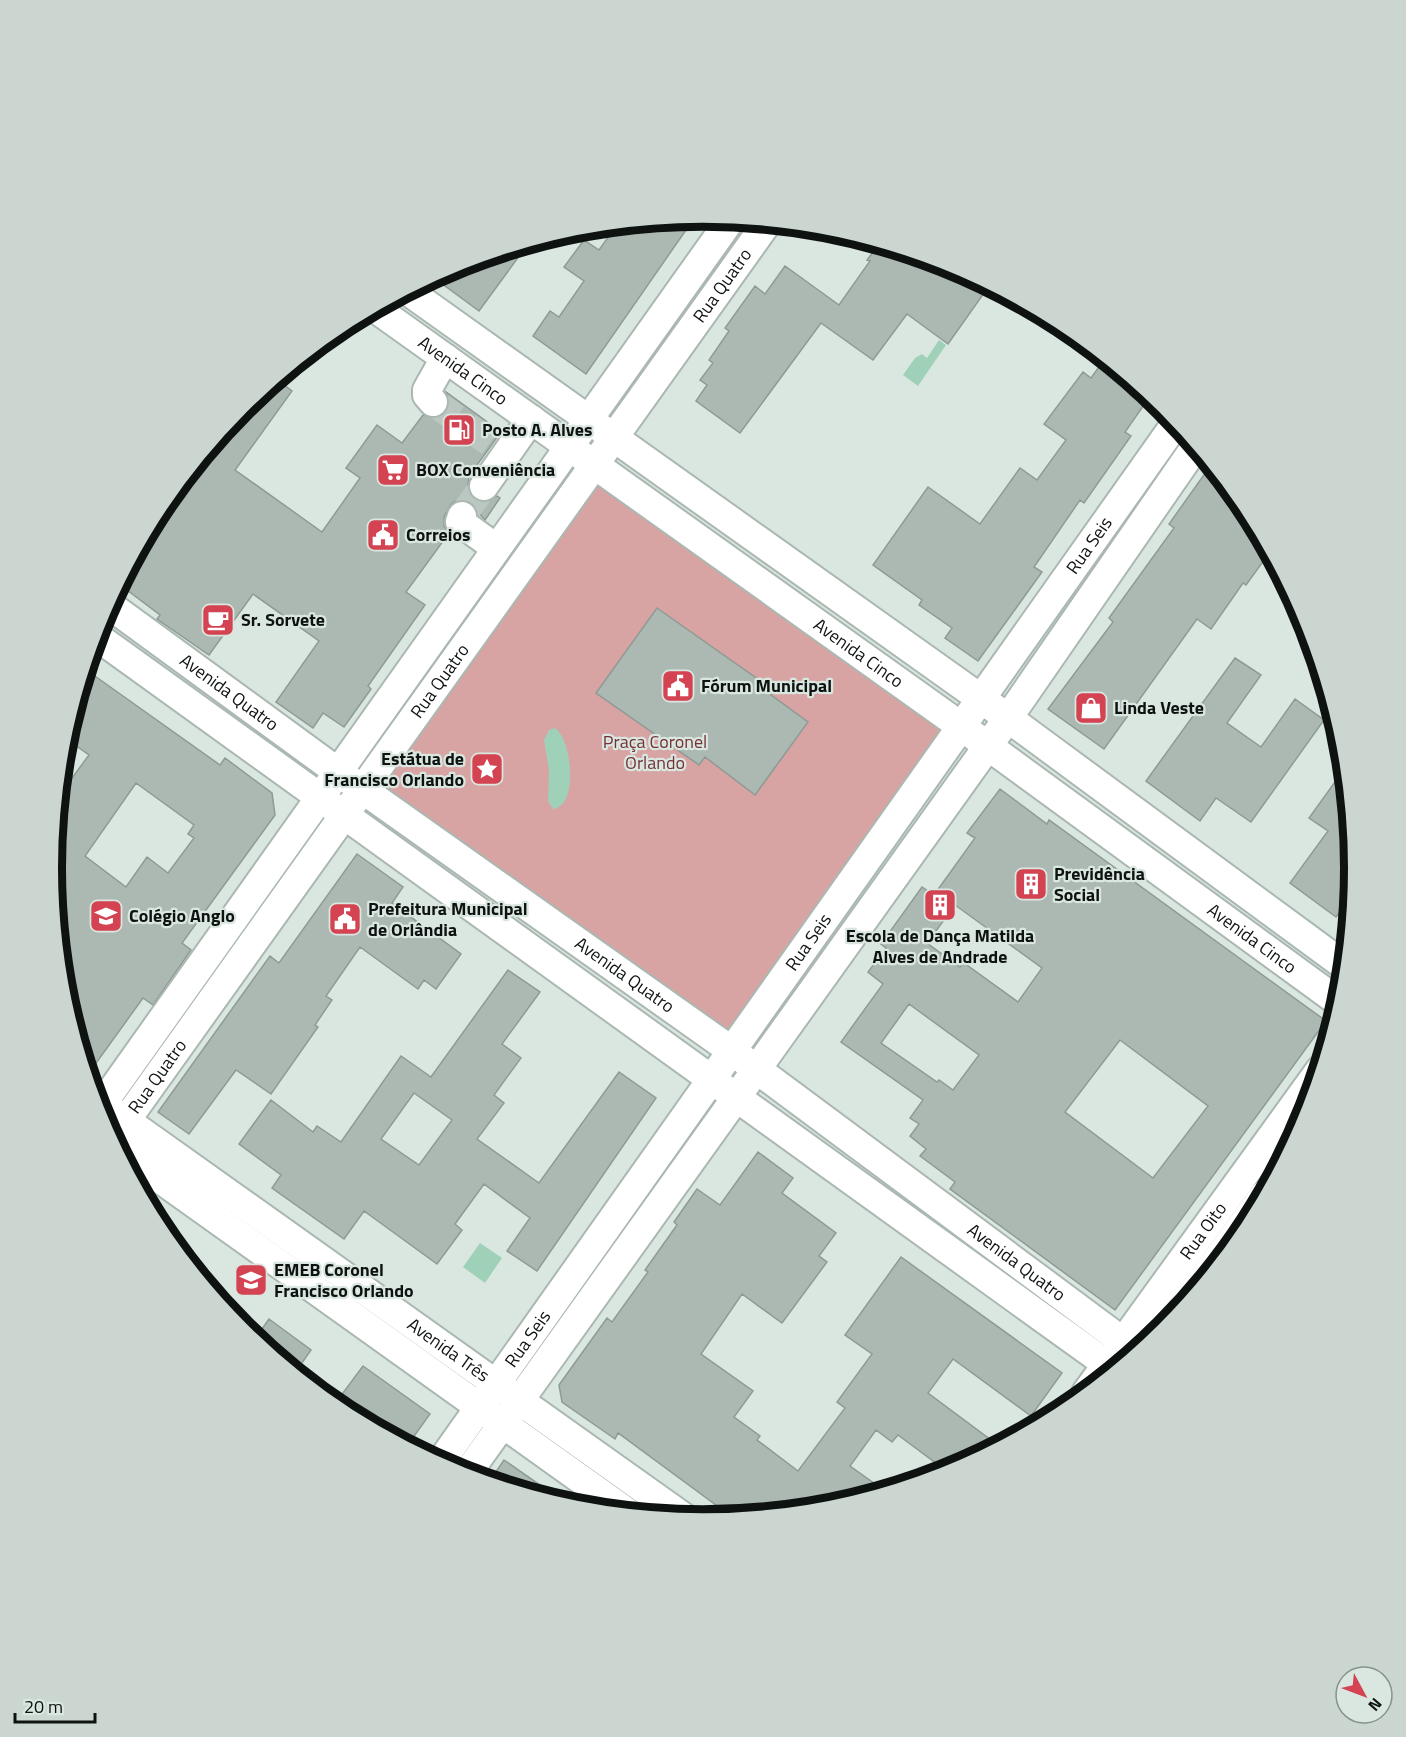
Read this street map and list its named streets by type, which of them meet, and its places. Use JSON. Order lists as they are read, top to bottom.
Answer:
{
  "streets": {
    "street": [
      "Rua Quatro",
      "Avenida Cinco",
      "Rua Seis",
      "Avenida Quatro",
      "Rua Oito",
      "Avenida Três"
    ]
  },
  "crossings": [
    ["Rua Quatro", "Avenida Cinco"],
    ["Rua Quatro", "Avenida Quatro"],
    ["Rua Quatro", "Avenida Três"],
    ["Avenida Cinco", "Rua Seis"],
    ["Rua Seis", "Avenida Quatro"],
    ["Rua Seis", "Avenida Três"],
    ["Avenida Quatro", "Rua Oito"]
  ],
  "parks": ["Praça Coronel Orlando"],
  "places": {
    "fuel station": ["Posto A. Alves"],
    "supermarket": ["BOX Conveniência"],
    "public building": ["Correios", "Fórum Municipal", "Prefeitura Municipal de Orlândia"],
    "cafe": ["Sr. Sorvete"],
    "shop": ["Linda Veste"],
    "place": ["Estátua de Francisco Orlando"],
    "building": ["Previdência Social", "Escola de Dança Matilda Alves de Andrade"],
    "school or university": ["Colégio Anglo", "EMEB Coronel Francisco Orlando"]
  },
  "scale_bar": "20 m",
  "north": "bottom right"
}
